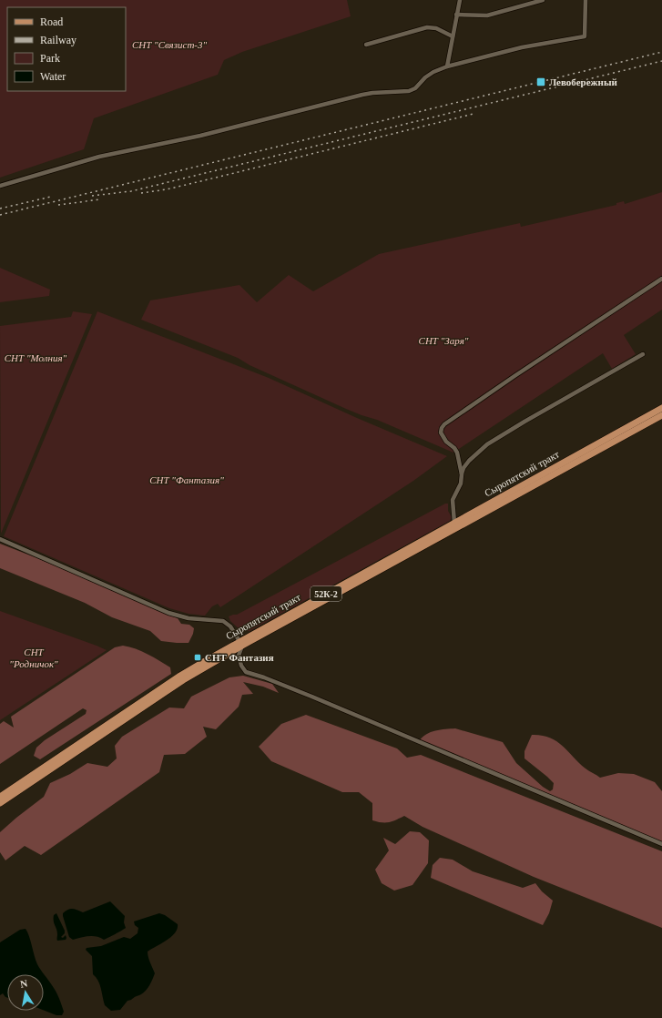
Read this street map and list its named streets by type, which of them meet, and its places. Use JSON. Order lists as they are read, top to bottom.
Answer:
{
  "streets": {
    "main road": ["Сыропятский тракт", "52К-2"]
  },
  "parks": [
    "СНТ \"Связист-3\"",
    "СНТ \"Заря\"",
    "СНТ \"Молния\"",
    "СНТ \"Фантазия\"",
    "СНТ \"Родничок\""
  ],
  "places": {
    "transit": ["Левобережный", "СНТ Фантазия"]
  },
  "legend": [
    "Road",
    "Railway",
    "Park",
    "Water"
  ],
  "north": "top"
}
